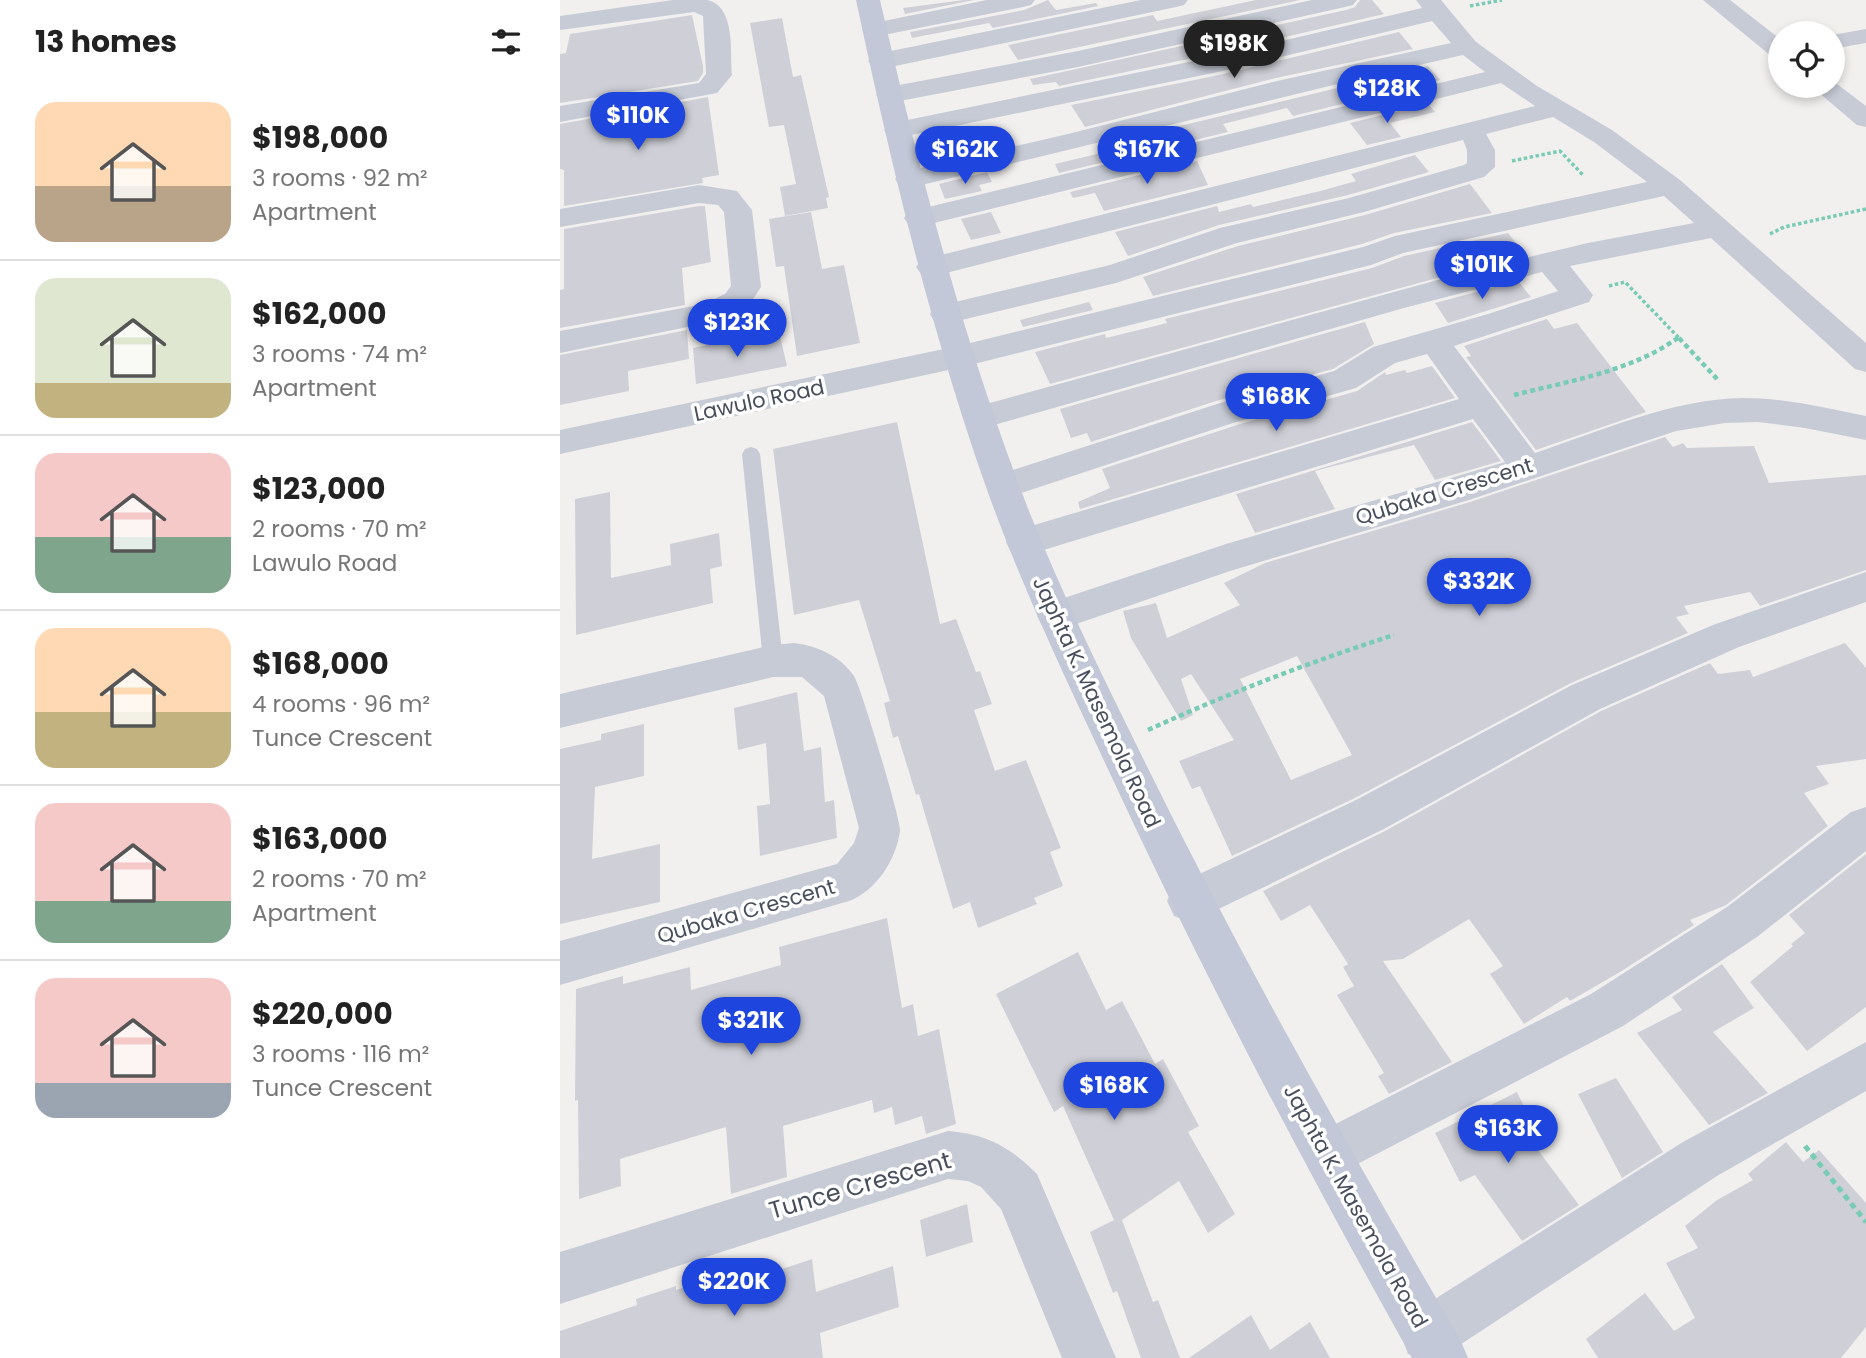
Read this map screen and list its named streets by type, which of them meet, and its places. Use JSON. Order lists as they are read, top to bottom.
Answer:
{
  "streets": {
    "main road": ["Japhta K. Masemola Road"],
    "street": ["Lawulo Road", "Qubaka Crescent", "Tunce Crescent"]
  },
  "crossings": [
    ["Lawulo Road", "Japhta K. Masemola Road"],
    ["Qubaka Crescent", "Japhta K. Masemola Road"]
  ],
  "page": {
    "heading": "13 homes",
    "price": [
      "$198K",
      "$128K",
      "$110K",
      "$162K",
      "$167K",
      "$101K",
      "$123K",
      "$168K",
      "$332K",
      "$321K",
      "$168K",
      "$163K",
      "$220K"
    ],
    "list": [
      {
        "name": "$198,000",
        "note": "3 rooms · 92 m² · Apartment"
      },
      {
        "name": "$162,000",
        "note": "3 rooms · 74 m² · Apartment"
      },
      {
        "name": "$123,000",
        "note": "2 rooms · 70 m² · Lawulo Road"
      },
      {
        "name": "$168,000",
        "note": "4 rooms · 96 m² · Tunce Crescent"
      },
      {
        "name": "$163,000",
        "note": "2 rooms · 70 m² · Apartment"
      },
      {
        "name": "$220,000",
        "note": "3 rooms · 116 m² · Tunce Crescent"
      }
    ]
  }
}
